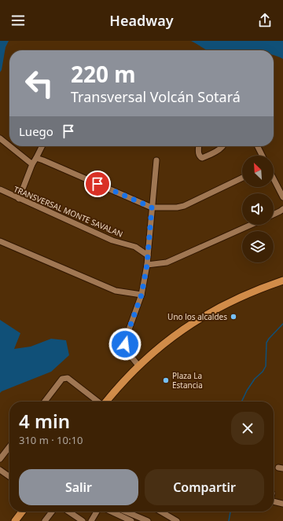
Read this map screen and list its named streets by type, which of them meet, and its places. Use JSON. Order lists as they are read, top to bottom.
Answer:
{
  "streets": {
    "street": ["TRANSVERSAL MONTE SAVALAN"]
  },
  "places": ["Uno los alcaldes", "Plaza La Estancia"],
  "north": "top left",
  "page": {
    "header": "Headway",
    "turn": ["220 m", "Transversal Volcán Sotará"],
    "then": "Luego",
    "heading": ["4 min", "310 m · 10:10"],
    "buttons": ["Salir", "Compartir"]
  }
}
